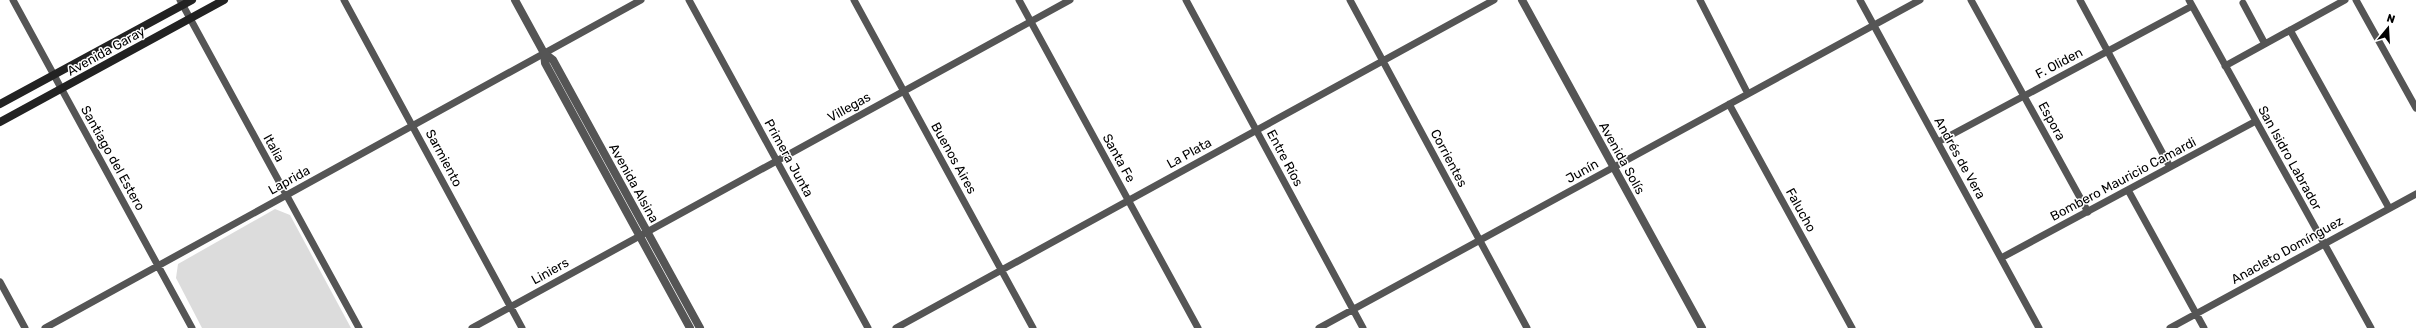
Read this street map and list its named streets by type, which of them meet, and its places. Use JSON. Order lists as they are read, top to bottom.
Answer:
{
  "streets": {
    "main road": ["Avenida Garay"],
    "street": [
      "F. Oliden",
      "Villegas",
      "Espora",
      "Italia",
      "La Plata",
      "Santiago del Estero",
      "Sarmiento",
      "Primera Junta",
      "Buenos Aires",
      "Santa Fe",
      "Entre Ríos",
      "Corrientes",
      "Avenida Solís",
      "Andrés de Vera",
      "San Isidro Labrador",
      "Junín",
      "Bombero Mauricio Camardi",
      "Laprida",
      "Avenida Alsina",
      "Falucho",
      "Anacleto Domínguez",
      "Liniers"
    ]
  },
  "crossings": [
    ["Avenida Garay", "Italia"],
    ["Avenida Garay", "Santiago del Estero"],
    ["F. Oliden", "Espora"],
    ["F. Oliden", "Andrés de Vera"],
    ["F. Oliden", "San Isidro Labrador"],
    ["Villegas", "Primera Junta"],
    ["Villegas", "Buenos Aires"],
    ["Villegas", "Santa Fe"],
    ["Villegas", "Avenida Alsina"],
    ["Villegas", "Liniers"],
    ["Espora", "Bombero Mauricio Camardi"],
    ["Italia", "Laprida"],
    ["La Plata", "Buenos Aires"],
    ["La Plata", "Santa Fe"],
    ["La Plata", "Entre Ríos"],
    ["La Plata", "Corrientes"],
    ["Santiago del Estero", "Laprida"],
    ["Sarmiento", "Laprida"],
    ["Sarmiento", "Liniers"],
    ["Entre Ríos", "Junín"],
    ["Corrientes", "Junín"],
    ["Avenida Solís", "Junín"],
    ["Andrés de Vera", "Junín"],
    ["Andrés de Vera", "Bombero Mauricio Camardi"],
    ["San Isidro Labrador", "Bombero Mauricio Camardi"],
    ["San Isidro Labrador", "Anacleto Domínguez"],
    ["Junín", "Falucho"],
    ["Laprida", "Avenida Alsina"],
    ["Avenida Alsina", "Liniers"]
  ],
  "north": "top"
}
